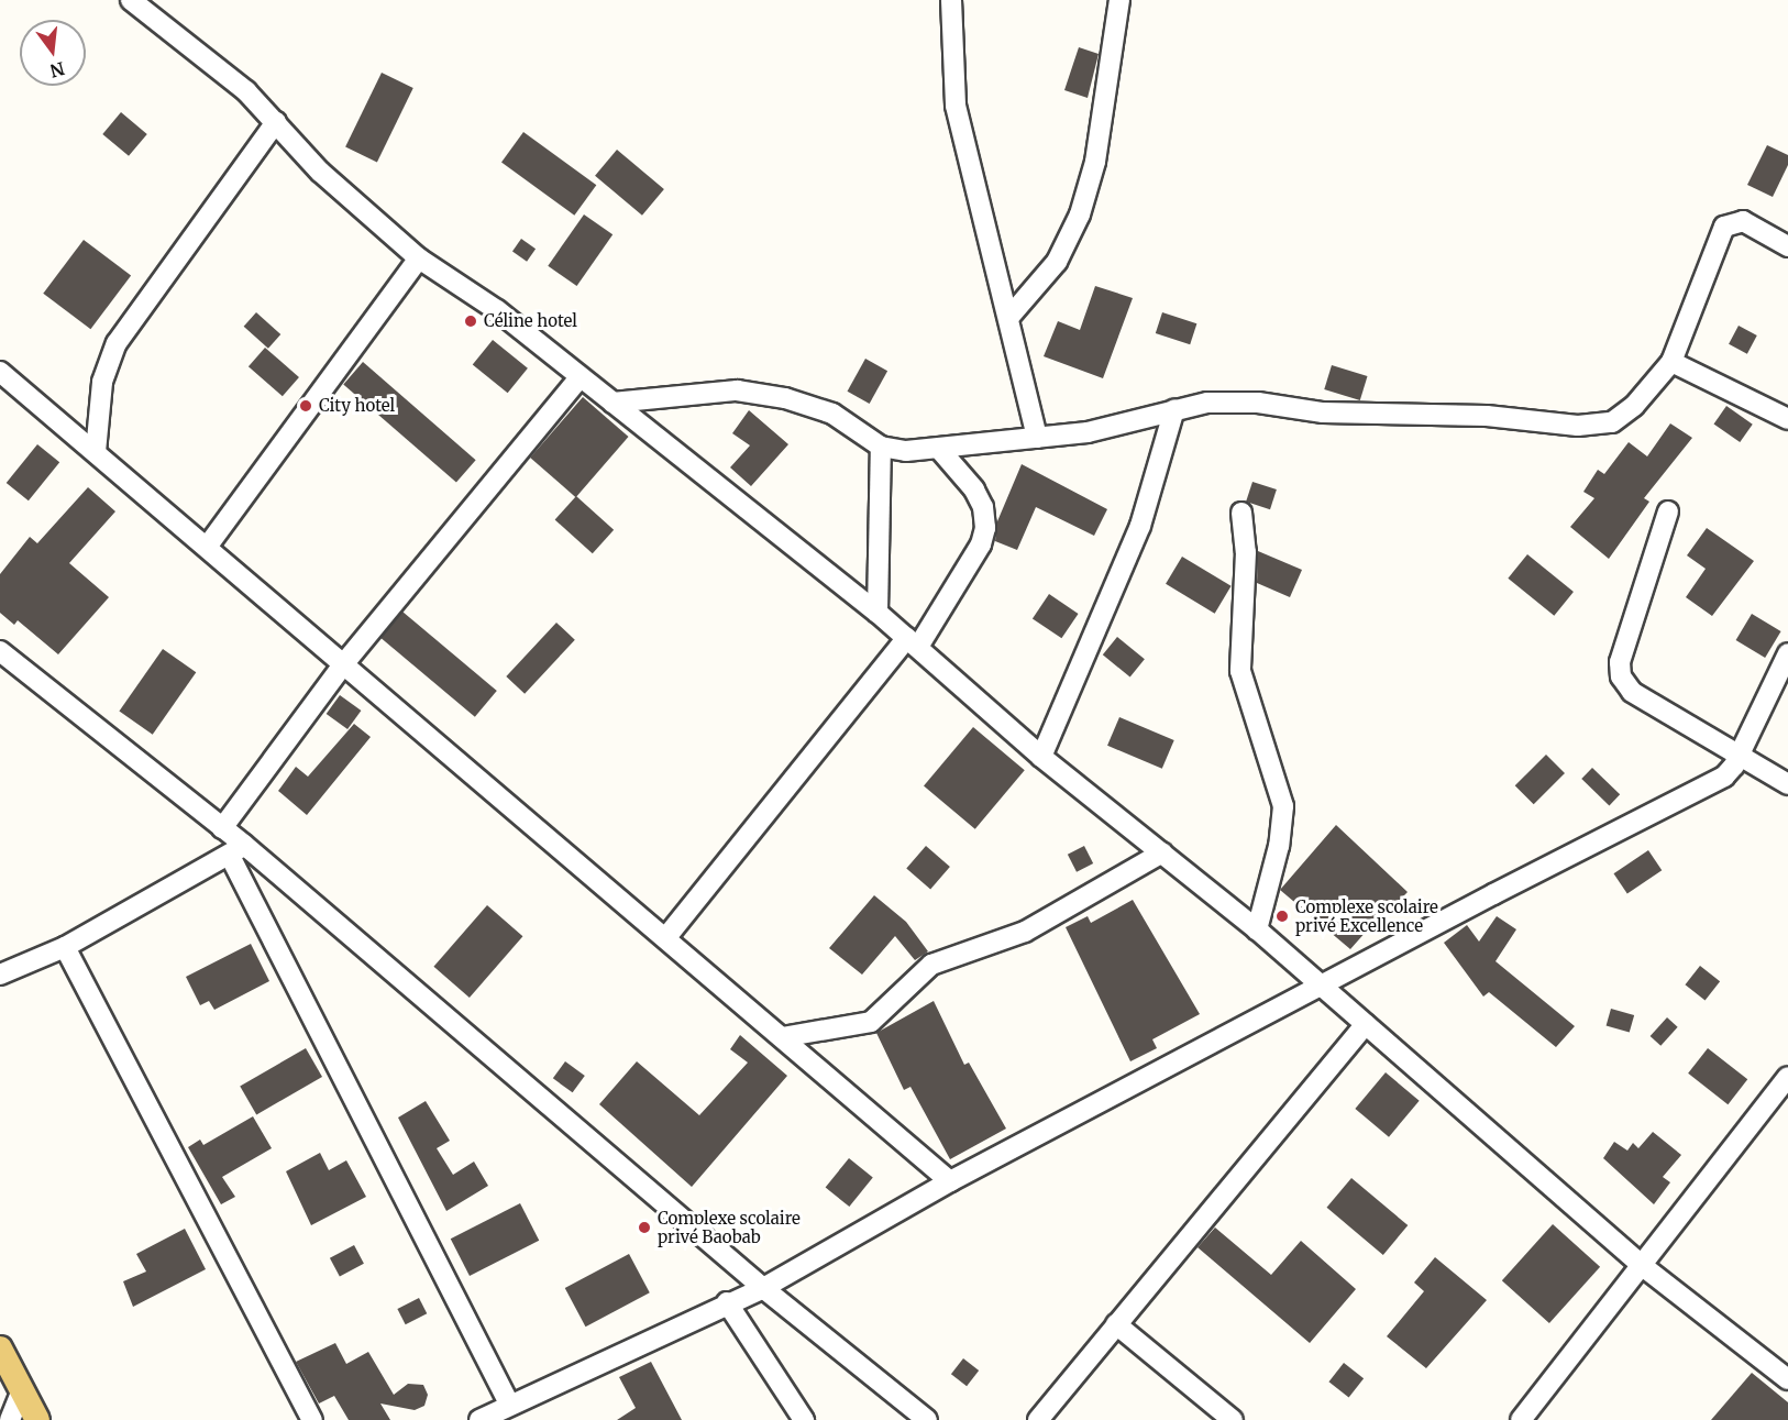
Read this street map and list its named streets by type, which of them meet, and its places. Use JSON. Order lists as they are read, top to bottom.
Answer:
{
  "places": [
    "Céline hotel",
    "City hotel",
    "Complexe scolaire privé Excellence",
    "Complexe scolaire privé Baobab"
  ],
  "north": "bottom"
}
